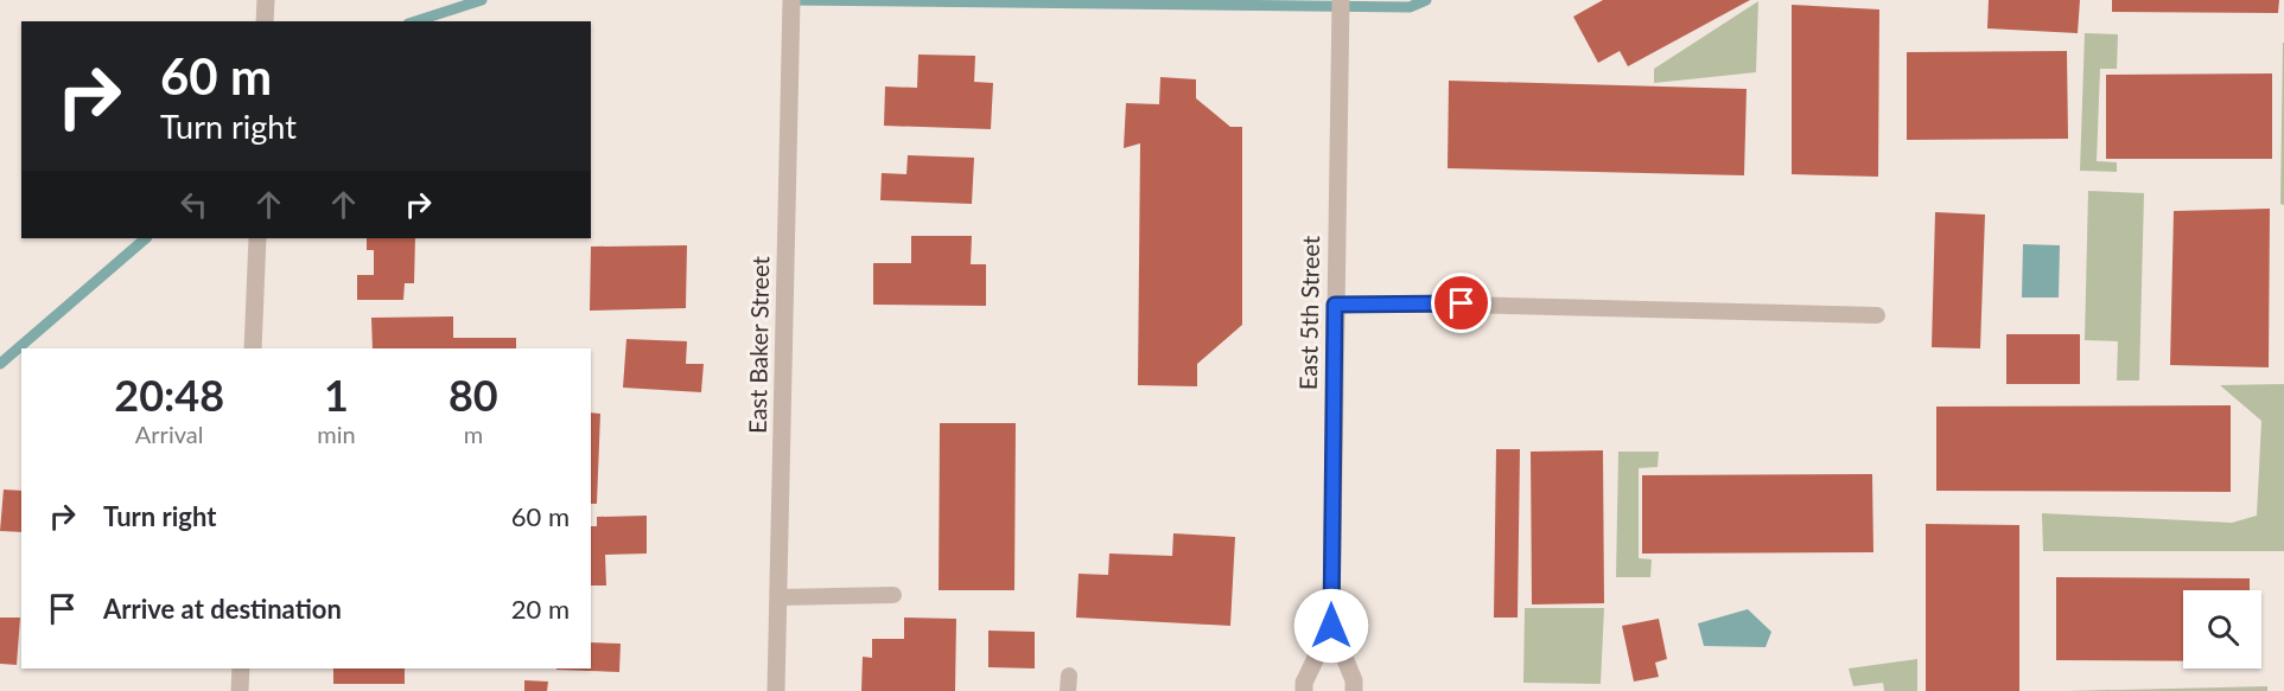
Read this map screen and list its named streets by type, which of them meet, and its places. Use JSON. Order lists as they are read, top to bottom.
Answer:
{
  "streets": {
    "street": ["East 5th Street", "East Baker Street"]
  },
  "page": {
    "turn": ["60 m", "Turn right"],
    "eta": [
      "20:48",
      "Arrival",
      "1",
      "min",
      "80",
      "m"
    ],
    "list": [
      {
        "name": "Turn right",
        "value": "60 m"
      },
      {
        "name": "Arrive at destination",
        "value": "20 m"
      }
    ]
  }
}
